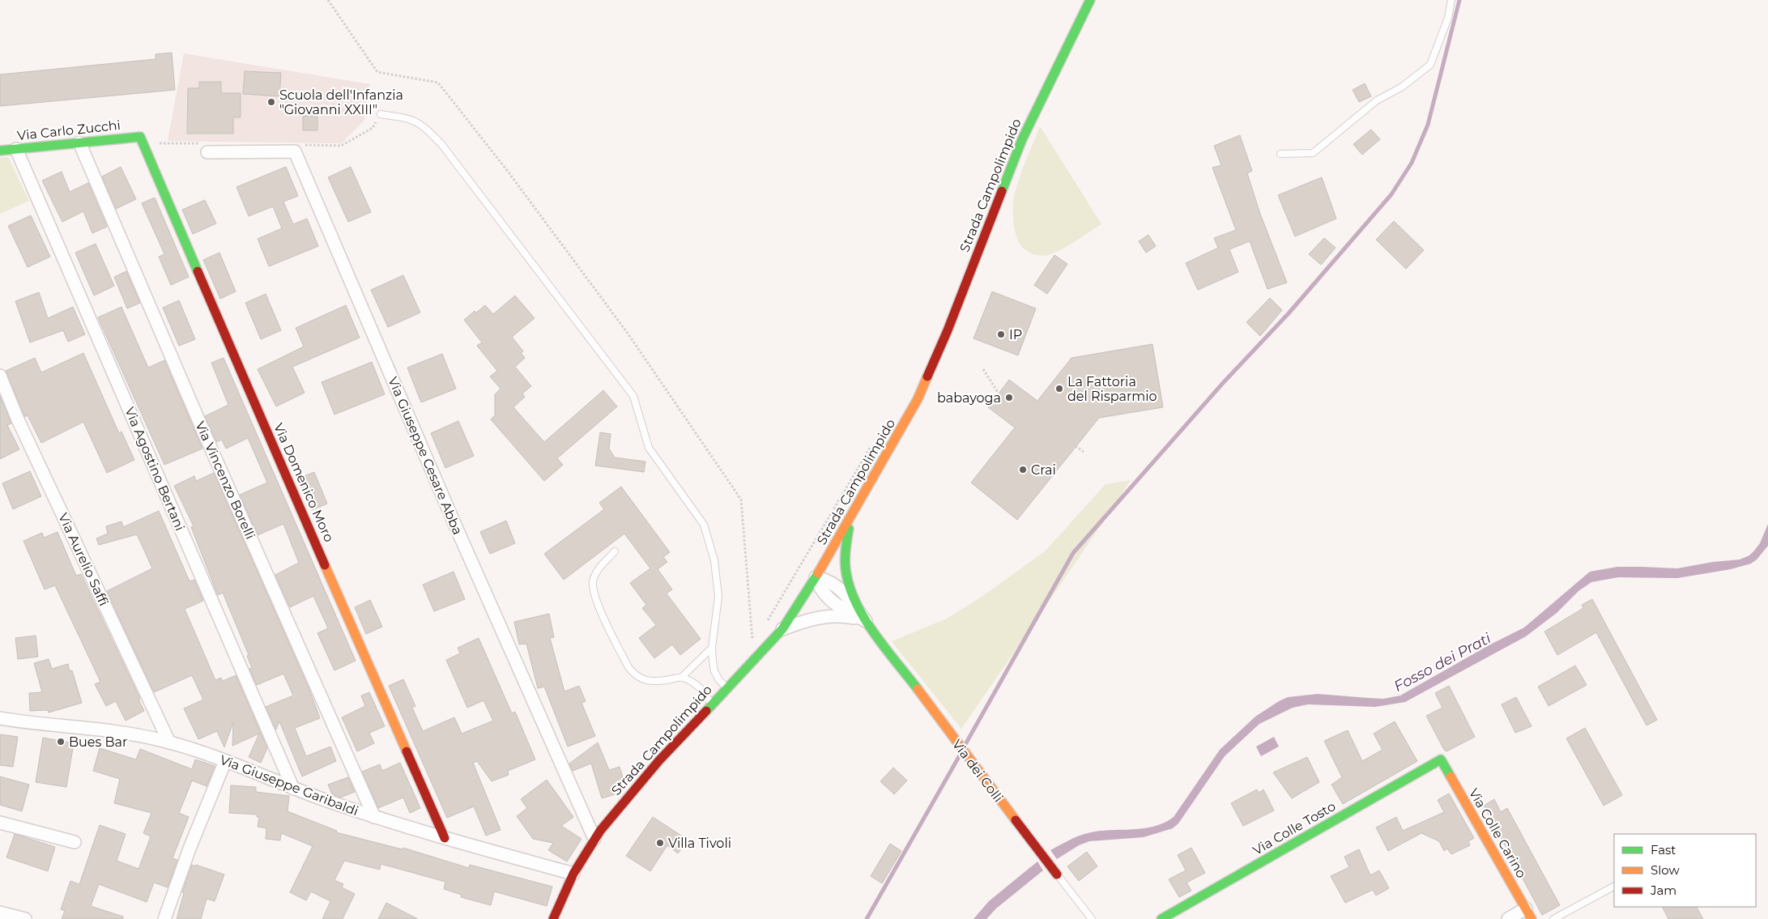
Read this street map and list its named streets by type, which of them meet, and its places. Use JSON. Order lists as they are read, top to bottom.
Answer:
{
  "streets": {
    "street": [
      "Via Carlo Zucchi",
      "Strada Campolimpido",
      "Via Giuseppe Cesare Abba",
      "Via Agostino Bertani",
      "Via Vincenzo Borelli",
      "Via Domenico Moro",
      "Via Aurelio Saffi",
      "Via dei Colli",
      "Via Giuseppe Garibaldi",
      "Via Colle Tosto",
      "Via Colle Carino"
    ]
  },
  "crossings": [
    ["Via Carlo Zucchi", "Via Agostino Bertani"],
    ["Via Carlo Zucchi", "Via Vincenzo Borelli"],
    ["Via Carlo Zucchi", "Via Domenico Moro"],
    ["Strada Campolimpido", "Via Giuseppe Cesare Abba"],
    ["Strada Campolimpido", "Via dei Colli"],
    ["Strada Campolimpido", "Via Giuseppe Garibaldi"],
    ["Via Agostino Bertani", "Via Giuseppe Garibaldi"],
    ["Via Vincenzo Borelli", "Via Giuseppe Garibaldi"],
    ["Via Domenico Moro", "Via Giuseppe Garibaldi"],
    ["Via Aurelio Saffi", "Via Giuseppe Garibaldi"],
    ["Via Colle Tosto", "Via Colle Carino"]
  ],
  "water": ["Fosso dei Prati"],
  "places": [
    "Scuola dell'Infanzia \"Giovanni XXIII\"",
    "IP",
    "La Fattoria del Risparmio",
    "babayoga",
    "Crai",
    "Bues Bar",
    "Villa Tivoli"
  ],
  "legend": ["Fast", "Slow", "Jam"]
}
